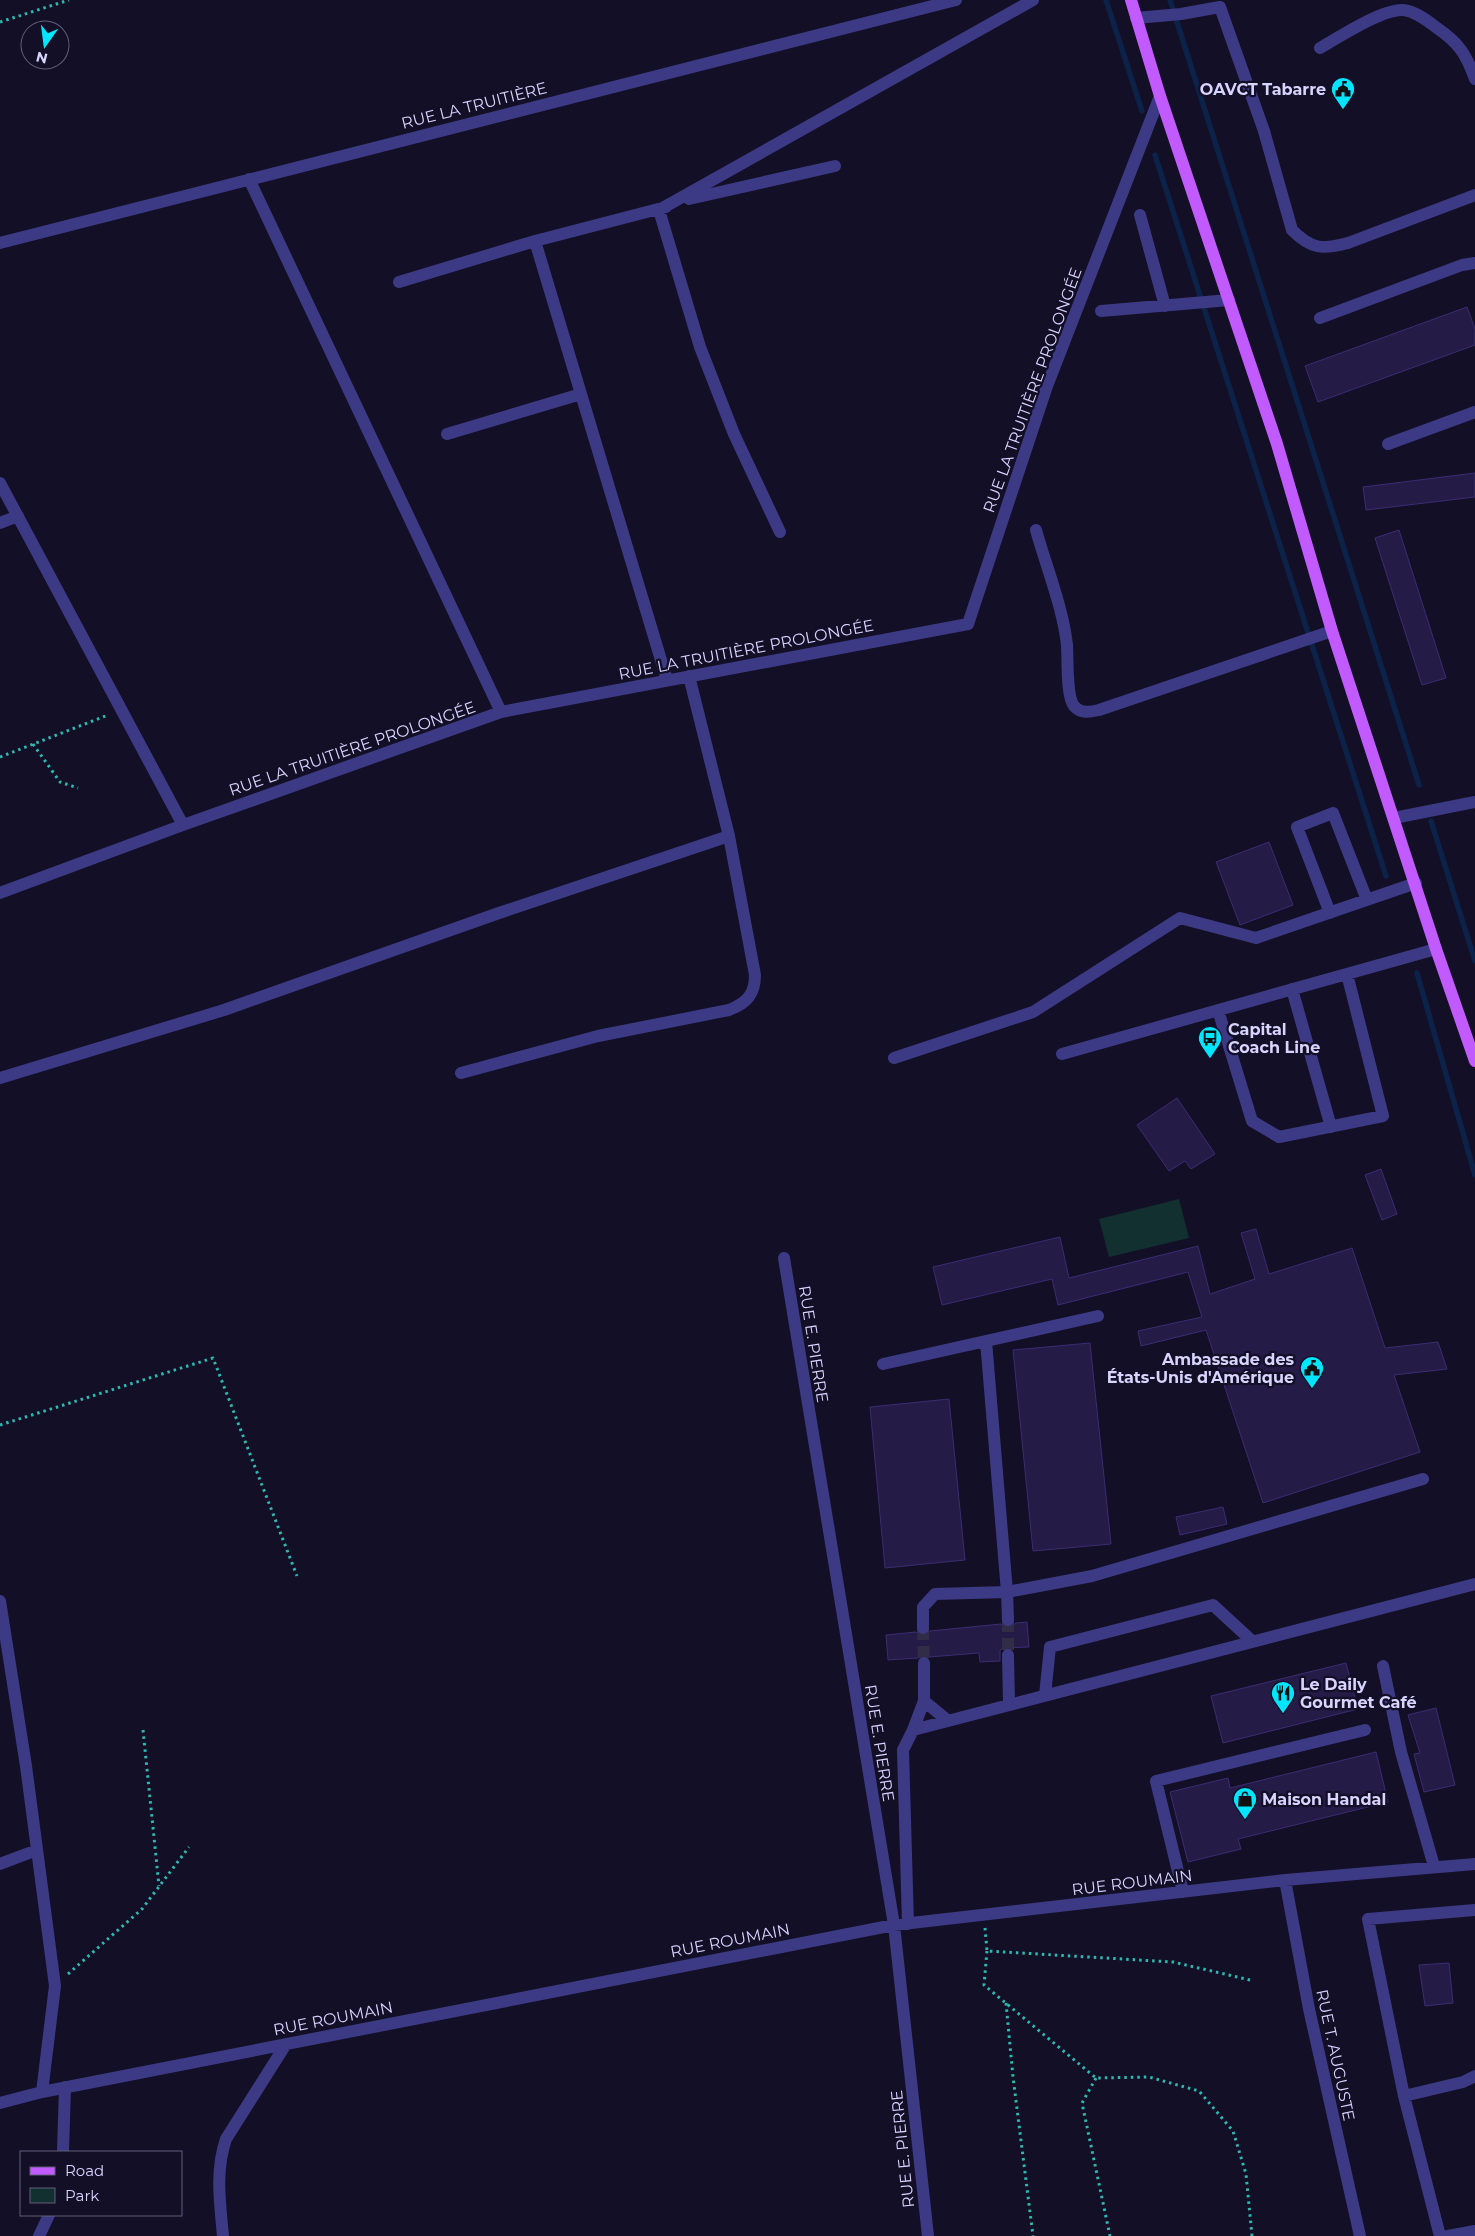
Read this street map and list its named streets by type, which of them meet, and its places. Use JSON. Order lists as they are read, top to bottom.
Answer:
{
  "streets": {
    "street": [
      "RUE LA TRUITIÈRE",
      "RUE LA TRUITIÈRE PROLONGÉE",
      "RUE E. PIERRE",
      "RUE ROUMAIN",
      "RUE T. AUGUSTE"
    ]
  },
  "crossings": [
    ["RUE E. PIERRE", "RUE ROUMAIN"],
    ["RUE ROUMAIN", "RUE T. AUGUSTE"]
  ],
  "places": {
    "public building": ["OAVCT Tabarre", "Ambassade des États-Unis d'Amérique"],
    "bus stop": ["Capital Coach Line"],
    "restaurant": ["Le Daily Gourmet Café"],
    "shop": ["Maison Handal"]
  },
  "legend": ["Road", "Park"],
  "north": "bottom"
}
